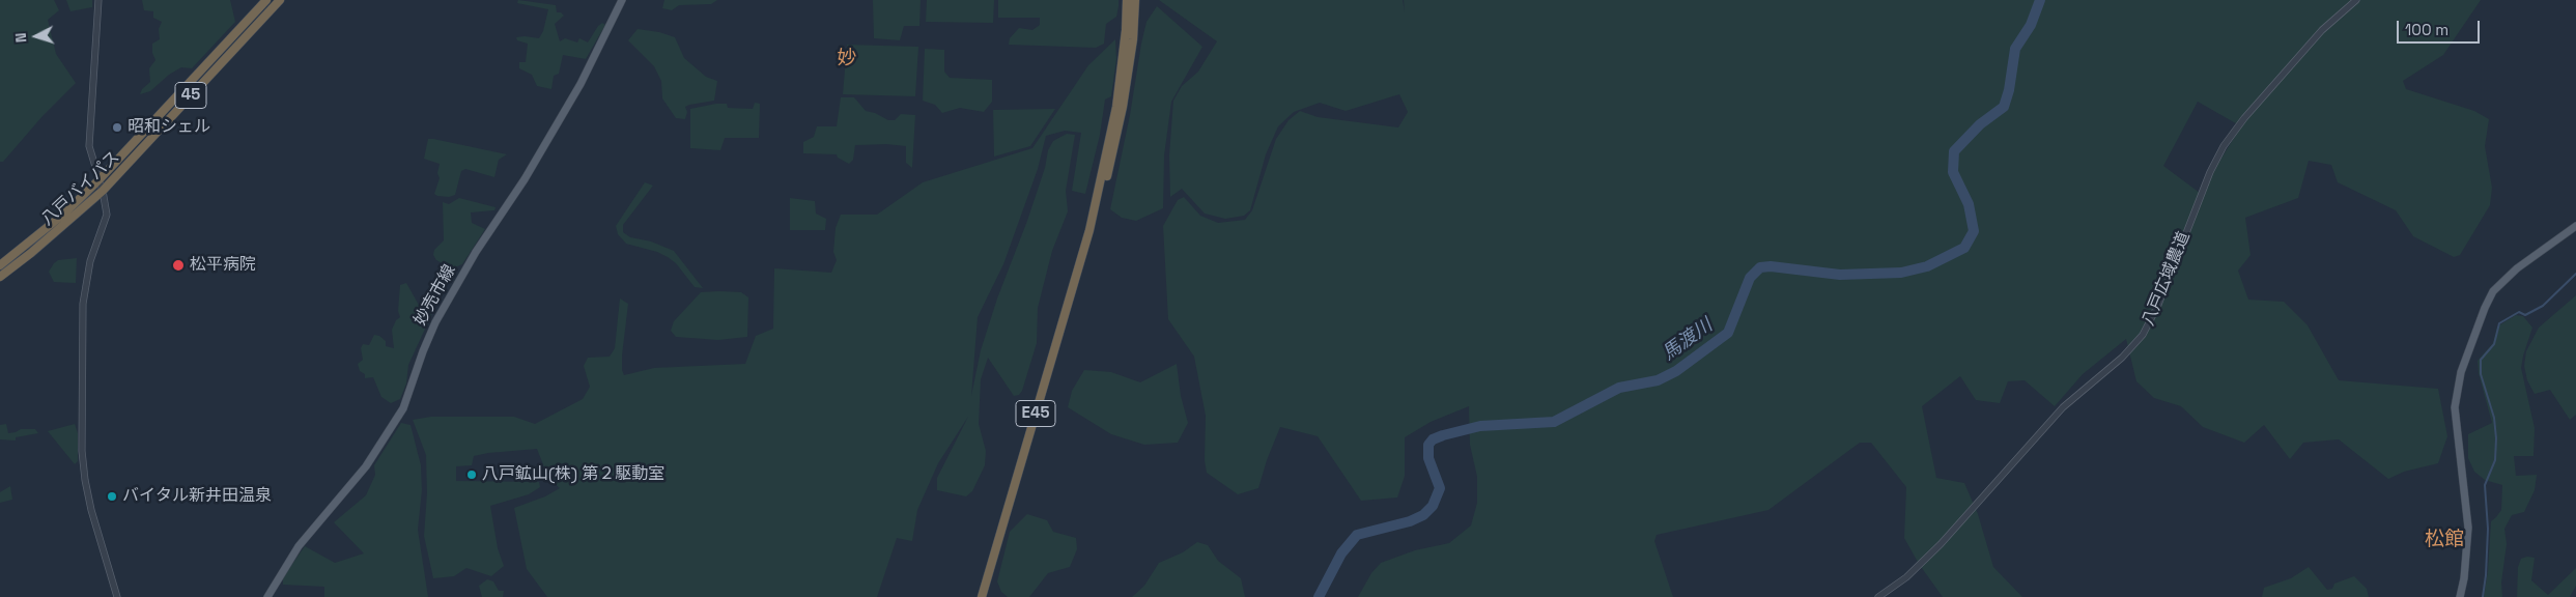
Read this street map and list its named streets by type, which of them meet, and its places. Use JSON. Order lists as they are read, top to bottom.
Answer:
{
  "streets": {
    "highway": ["45", "八戸バイパス", "E45"],
    "main road": ["妙売市線"],
    "street": ["八戸広域農道"]
  },
  "districts": ["妙", "松館"],
  "water": ["馬渡川"],
  "places": [
    "昭和シェル",
    "松平病院",
    "八戸鉱山(株) 第２駆動室",
    "バイタル新井田温泉"
  ],
  "scale_bar": "100 m",
  "north": "left"
}
